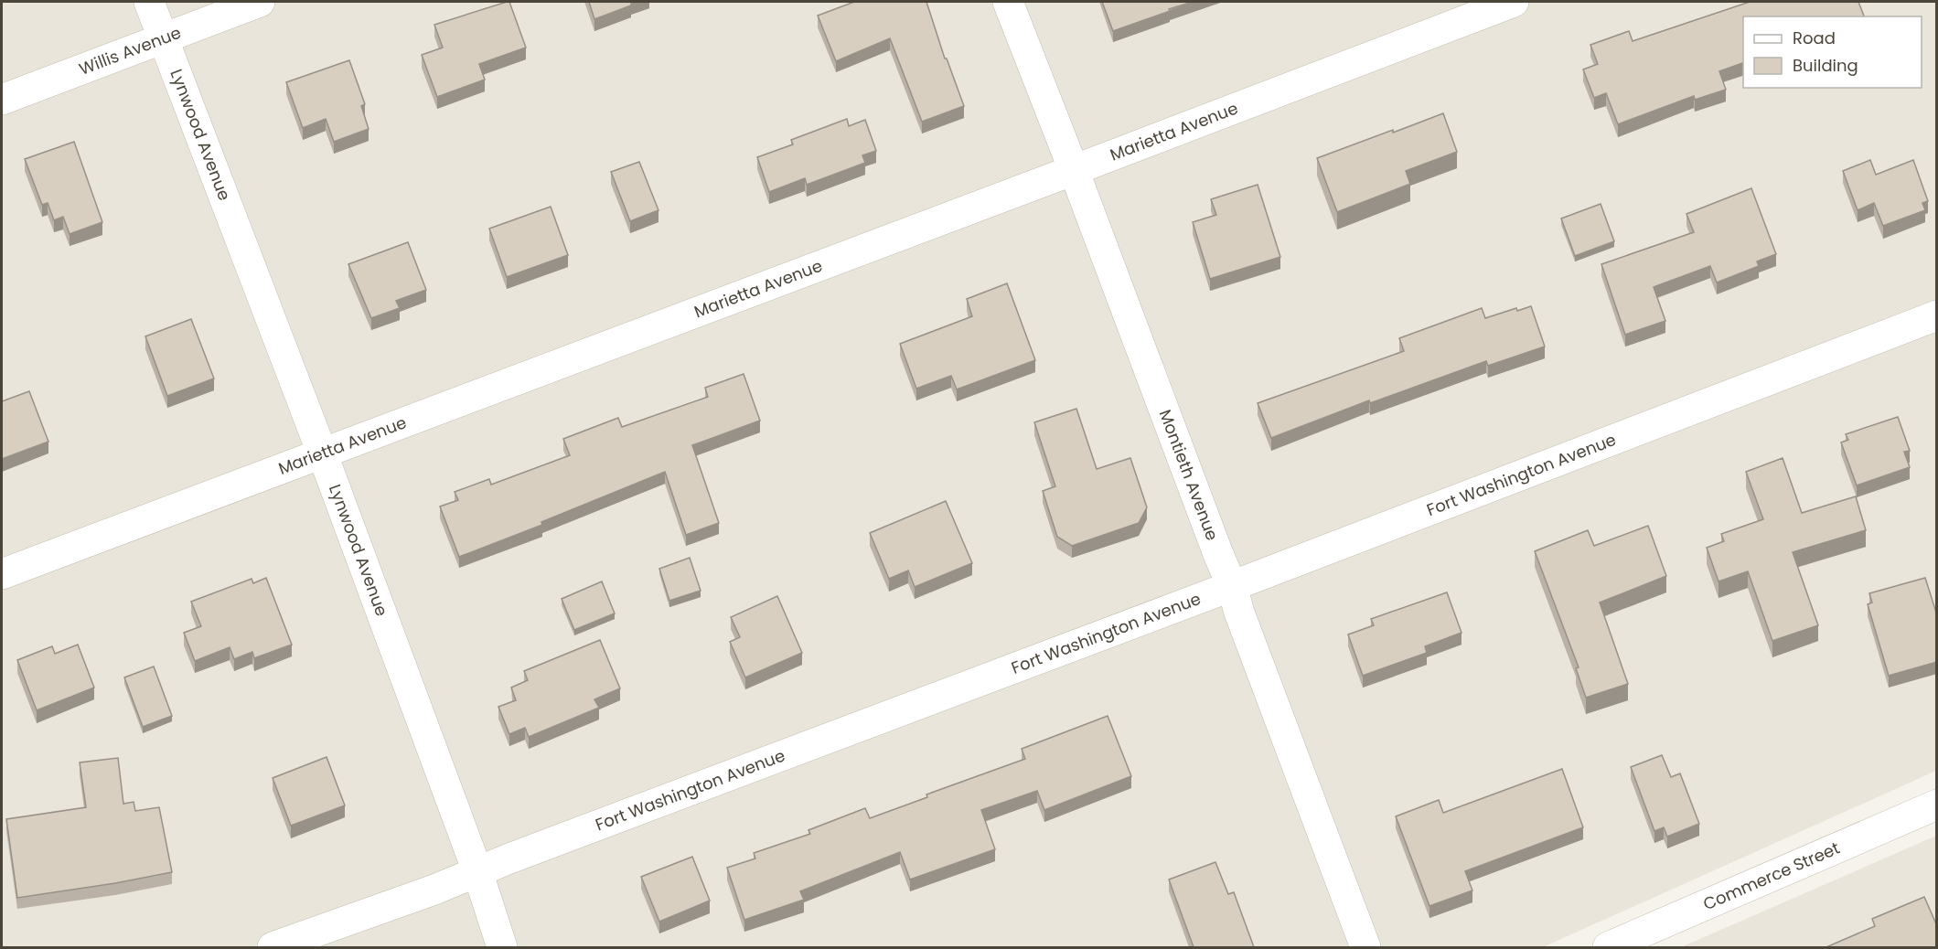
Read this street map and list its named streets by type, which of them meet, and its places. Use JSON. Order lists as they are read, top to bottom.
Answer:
{
  "streets": {
    "street": [
      "Willis Avenue",
      "Marietta Avenue",
      "Lynwood Avenue",
      "Montieth Avenue",
      "Fort Washington Avenue",
      "Commerce Street"
    ]
  },
  "crossings": [
    ["Willis Avenue", "Lynwood Avenue"],
    ["Marietta Avenue", "Lynwood Avenue"],
    ["Marietta Avenue", "Montieth Avenue"],
    ["Lynwood Avenue", "Fort Washington Avenue"],
    ["Montieth Avenue", "Fort Washington Avenue"]
  ],
  "legend": ["Road", "Building"]
}
